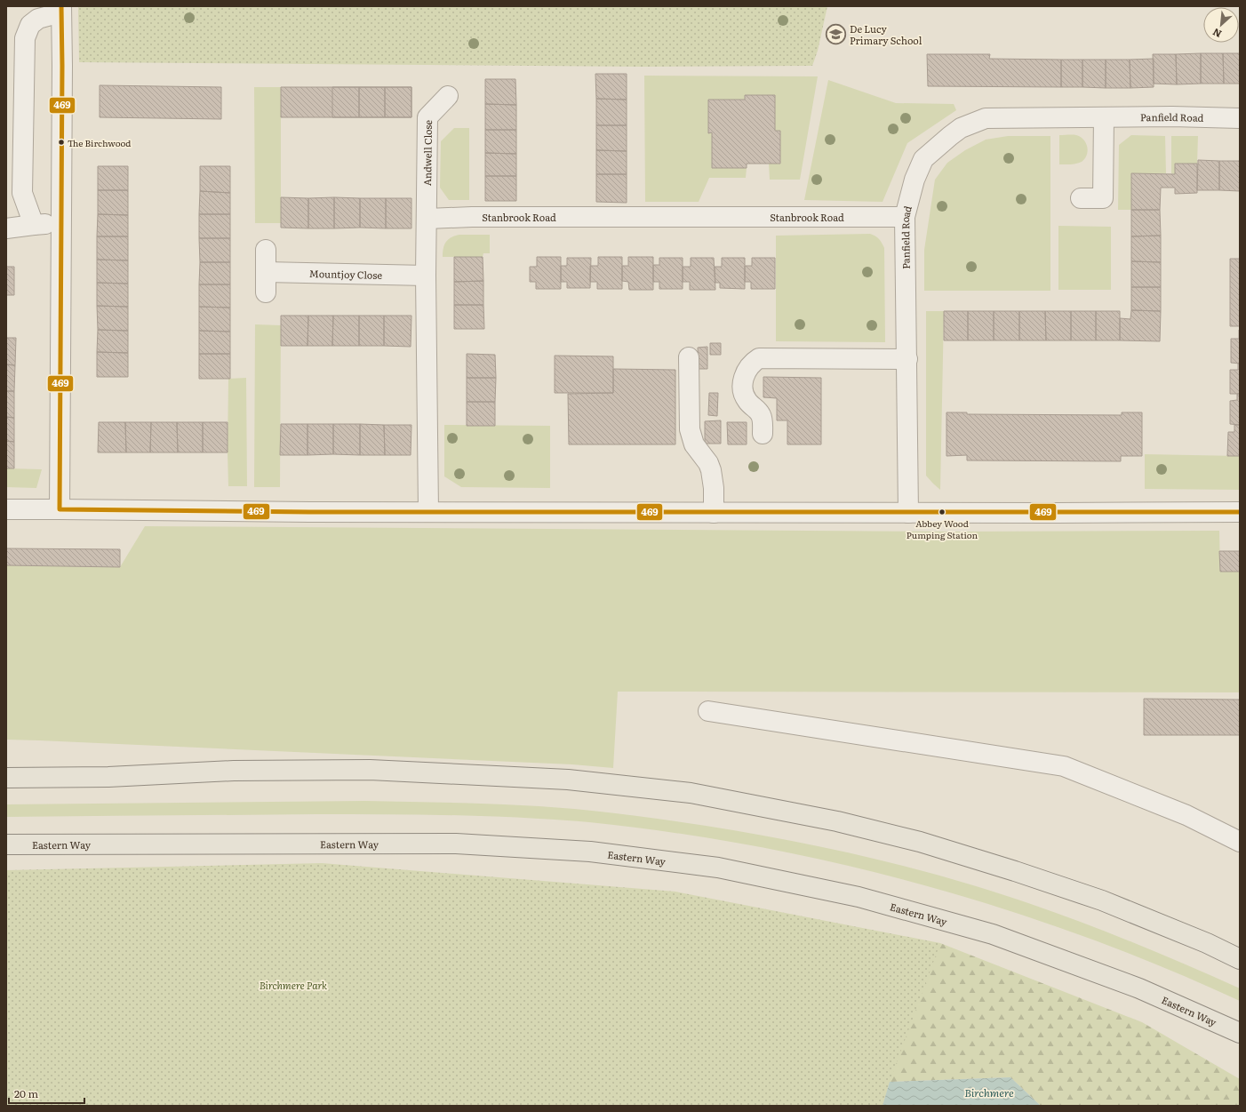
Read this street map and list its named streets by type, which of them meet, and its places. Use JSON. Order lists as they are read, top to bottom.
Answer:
{
  "streets": {
    "main road": ["Eastern Way"],
    "street": [
      "Panfield Road",
      "Andwell Close",
      "Stanbrook Road",
      "Mountjoy Close"
    ]
  },
  "crossings": [
    ["Panfield Road", "Stanbrook Road"],
    ["Andwell Close", "Stanbrook Road"]
  ],
  "water": ["Birchmere"],
  "parks": ["Birchmere Park"],
  "places": {
    "school or university": ["De Lucy Primary School"],
    "other": ["The Birchwood", "Abbey Wood Pumping Station"]
  },
  "lines": ["transit line 469"],
  "scale_bar": "20 m",
  "north": "bottom left"
}
